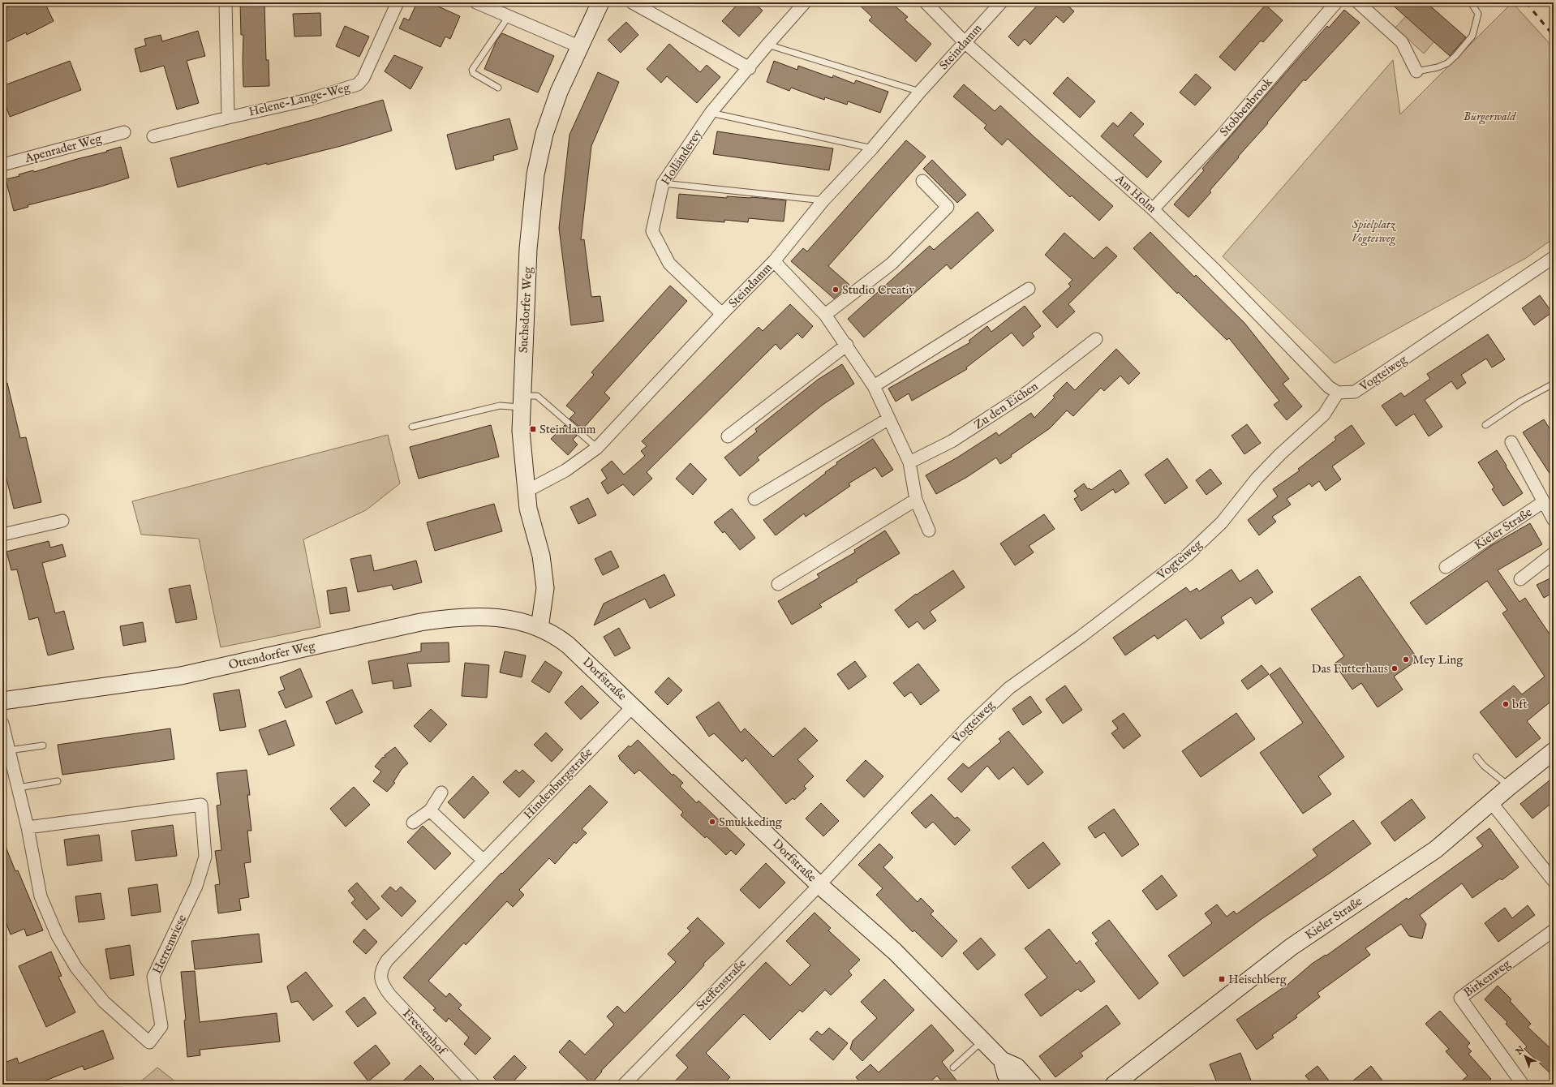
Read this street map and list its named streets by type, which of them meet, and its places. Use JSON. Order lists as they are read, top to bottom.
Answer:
{
  "streets": {
    "main road": [
      "Suchsdorfer Weg",
      "Kieler Straße",
      "Ottendorfer Weg",
      "Dorfstraße"
    ],
    "street": [
      "Steindamm",
      "Helene-Lange-Weg",
      "Stobbenbrook",
      "Apenrader Weg",
      "Holländerey",
      "Am Holm",
      "Vogteiweg",
      "Zu den Eichen",
      "Hindenburgstraße",
      "Herrenwiese",
      "Birkenweg",
      "Steffenstraße",
      "Freesenhof"
    ]
  },
  "crossings": [
    ["Steindamm", "Holländerey"],
    ["Steindamm", "Am Holm"],
    ["Steindamm", "Suchsdorfer Weg"],
    ["Stobbenbrook", "Am Holm"],
    ["Am Holm", "Vogteiweg"],
    ["Suchsdorfer Weg", "Ottendorfer Weg"],
    ["Suchsdorfer Weg", "Dorfstraße"],
    ["Vogteiweg", "Dorfstraße"],
    ["Vogteiweg", "Steffenstraße"],
    ["Ottendorfer Weg", "Dorfstraße"],
    ["Dorfstraße", "Hindenburgstraße"],
    ["Dorfstraße", "Steffenstraße"],
    ["Hindenburgstraße", "Freesenhof"]
  ],
  "parks": ["Bürgerwald", "Spielplatz Vogteiweg"],
  "places": {
    "other": [
      "Studio Creativ",
      "Mey Ling",
      "Das Futterhaus",
      "bft",
      "Smukkeding"
    ],
    "transit": ["Steindamm", "Heischberg"]
  },
  "north": "top left"
}
